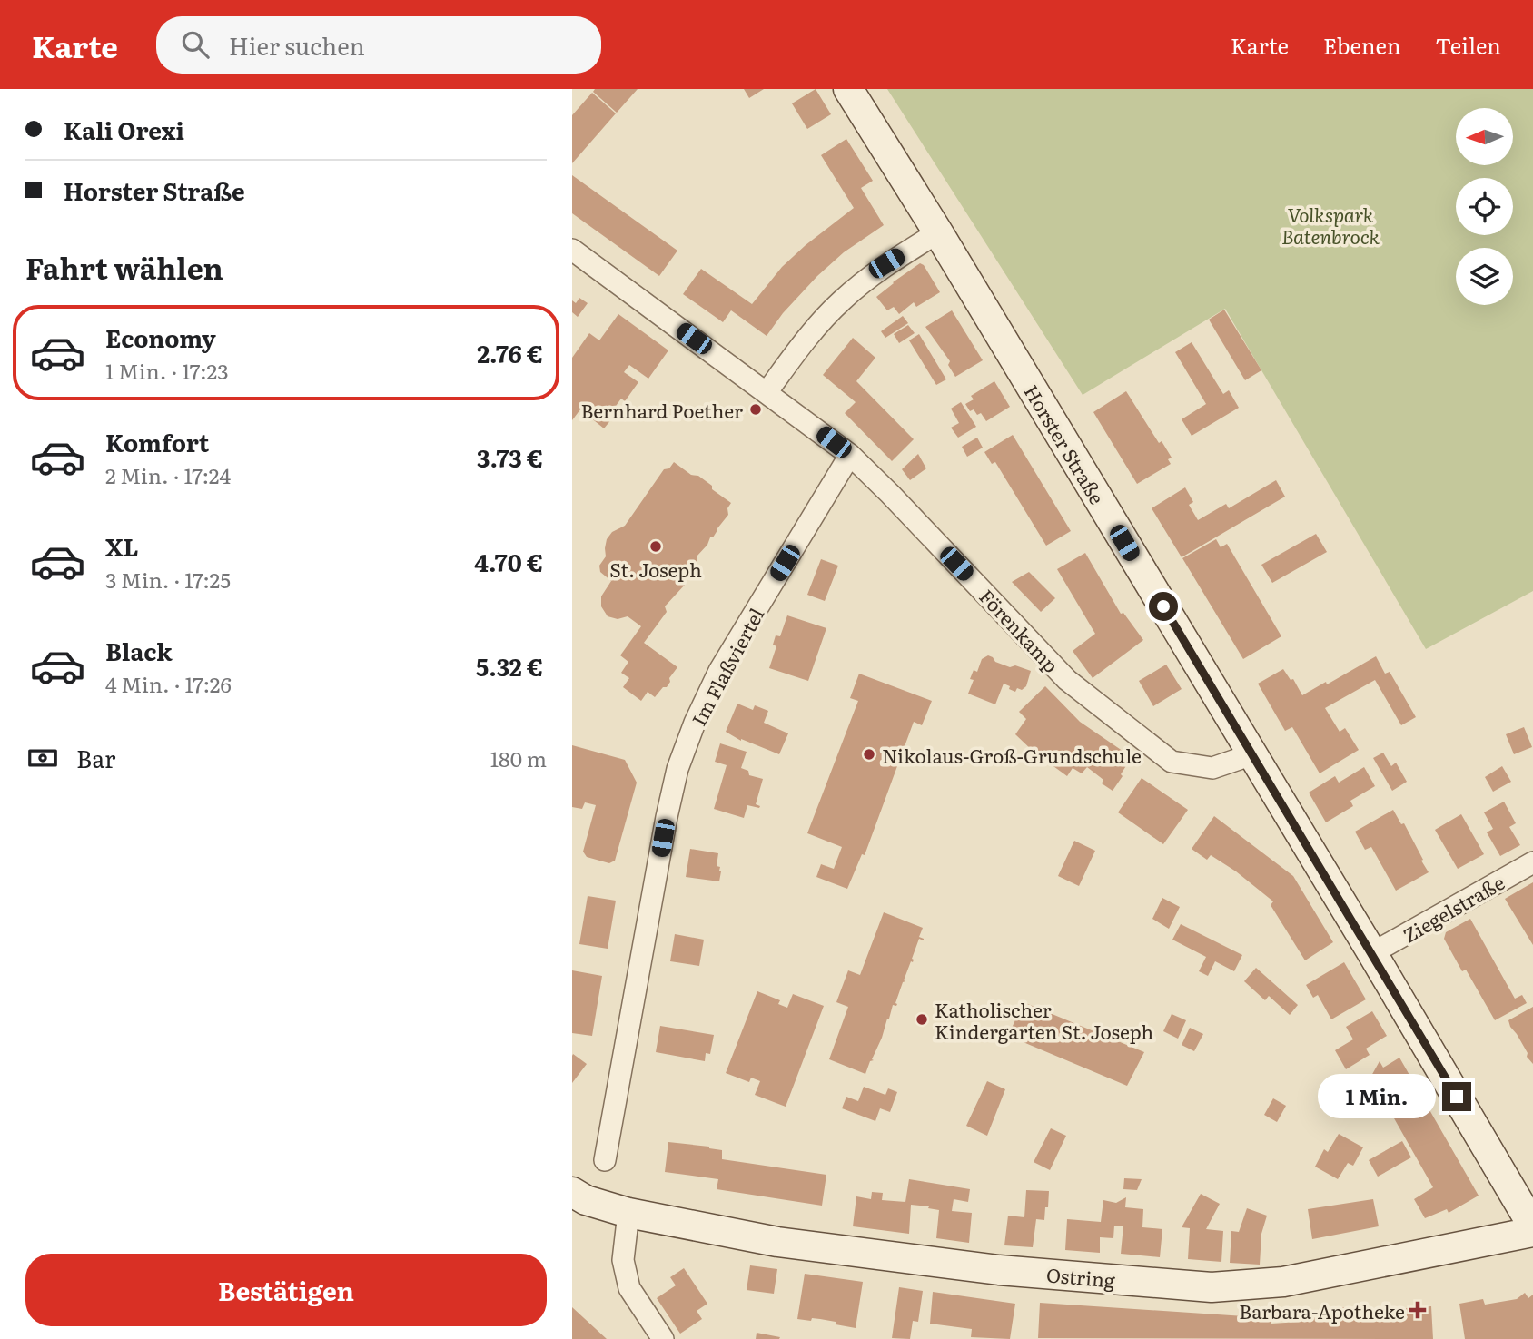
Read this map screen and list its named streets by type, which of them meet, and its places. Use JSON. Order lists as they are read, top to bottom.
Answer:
{
  "streets": {
    "main road": ["Horster Straße", "Ostring"],
    "street": ["Förenkamp", "Im Flaßviertel", "Ziegelstraße"]
  },
  "crossings": [
    ["Horster Straße", "Förenkamp"],
    ["Horster Straße", "Ziegelstraße"],
    ["Förenkamp", "Im Flaßviertel"]
  ],
  "parks": ["Volkspark Batenbrock"],
  "places": {
    "other": [
      "Bernhard Poether",
      "St. Joseph",
      "Nikolaus-Groß-Grundschule",
      "Katholischer Kindergarten St. Joseph"
    ],
    "health": ["Barbara-Apotheke"]
  },
  "north": "left",
  "page": {
    "header": "Karte",
    "search": "Hier suchen",
    "nav": ["Karte", "Ebenen", "Teilen"],
    "banner": ["Kali Orexi", "Horster Straße"],
    "heading": "Fahrt wählen",
    "list": [
      {
        "name": "Economy",
        "note": "1 Min. · 17:23",
        "value": "2.76 €"
      },
      {
        "name": "Komfort",
        "note": "2 Min. · 17:24",
        "value": "3.73 €"
      },
      {
        "name": "XL",
        "note": "3 Min. · 17:25",
        "value": "4.70 €"
      },
      {
        "name": "Black",
        "note": "4 Min. · 17:26",
        "value": "5.32 €"
      }
    ],
    "pay": ["Bar", "180 m"],
    "bubble": "1 Min.",
    "buttons": "Bestätigen"
  }
}
